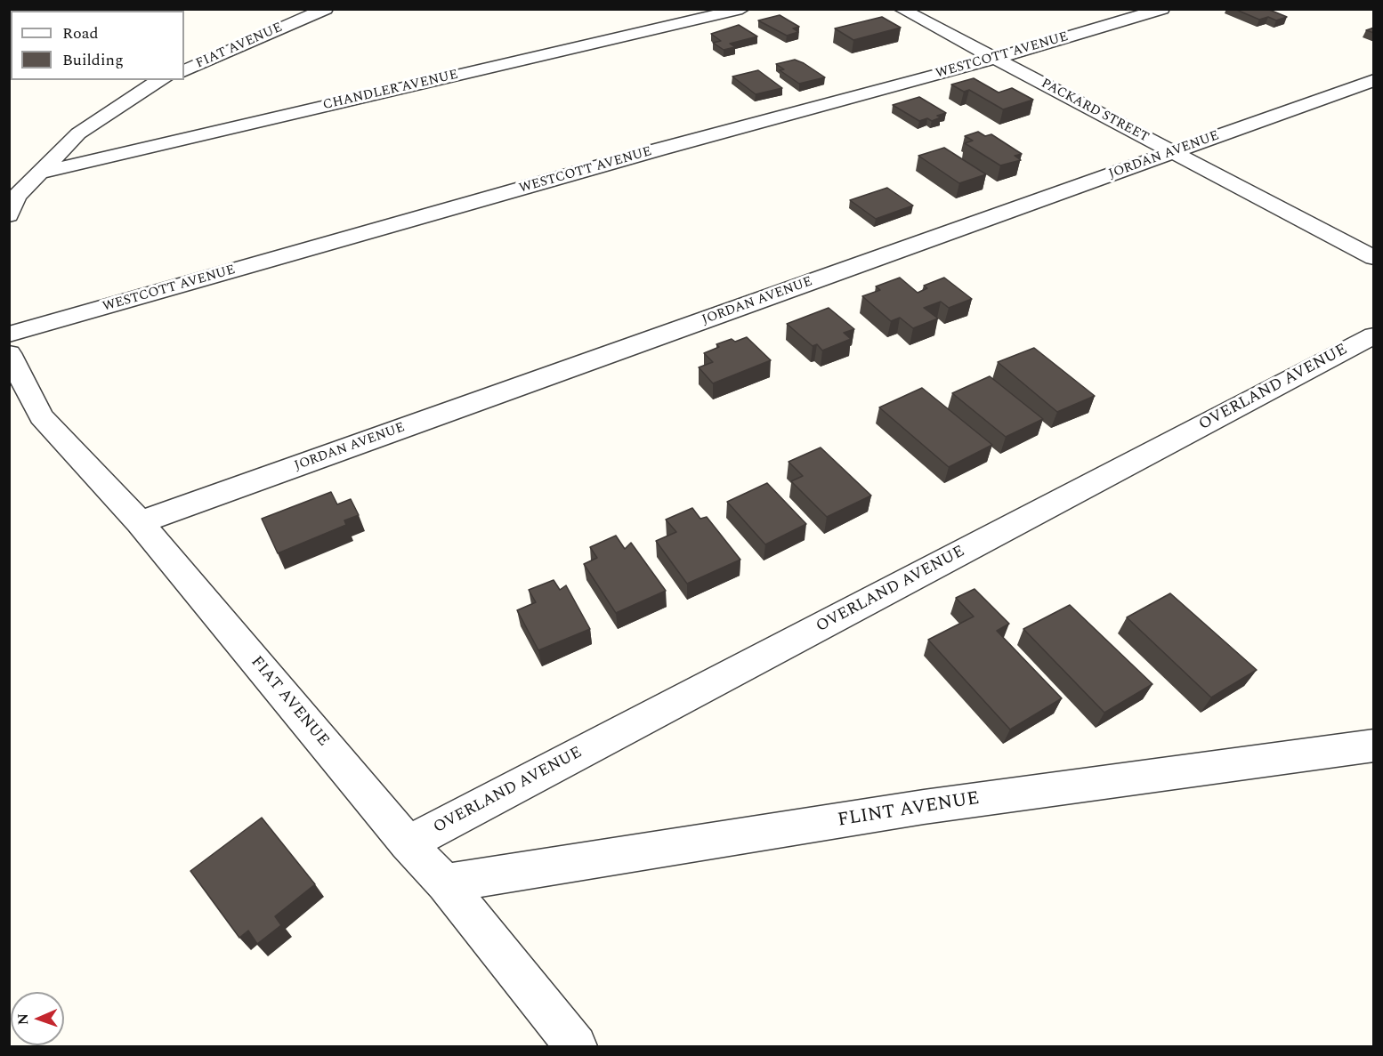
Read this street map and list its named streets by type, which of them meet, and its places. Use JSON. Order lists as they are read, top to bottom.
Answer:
{
  "streets": {
    "street": [
      "FIAT AVENUE",
      "WESTCOTT AVENUE",
      "CHANDLER AVENUE",
      "PACKARD STREET",
      "JORDAN AVENUE",
      "OVERLAND AVENUE",
      "FLINT AVENUE"
    ]
  },
  "crossings": [
    ["FIAT AVENUE", "JORDAN AVENUE"],
    ["FIAT AVENUE", "OVERLAND AVENUE"],
    ["FIAT AVENUE", "FLINT AVENUE"],
    ["WESTCOTT AVENUE", "PACKARD STREET"],
    ["PACKARD STREET", "JORDAN AVENUE"]
  ],
  "legend": ["Road", "Building"],
  "north": "left"
}
